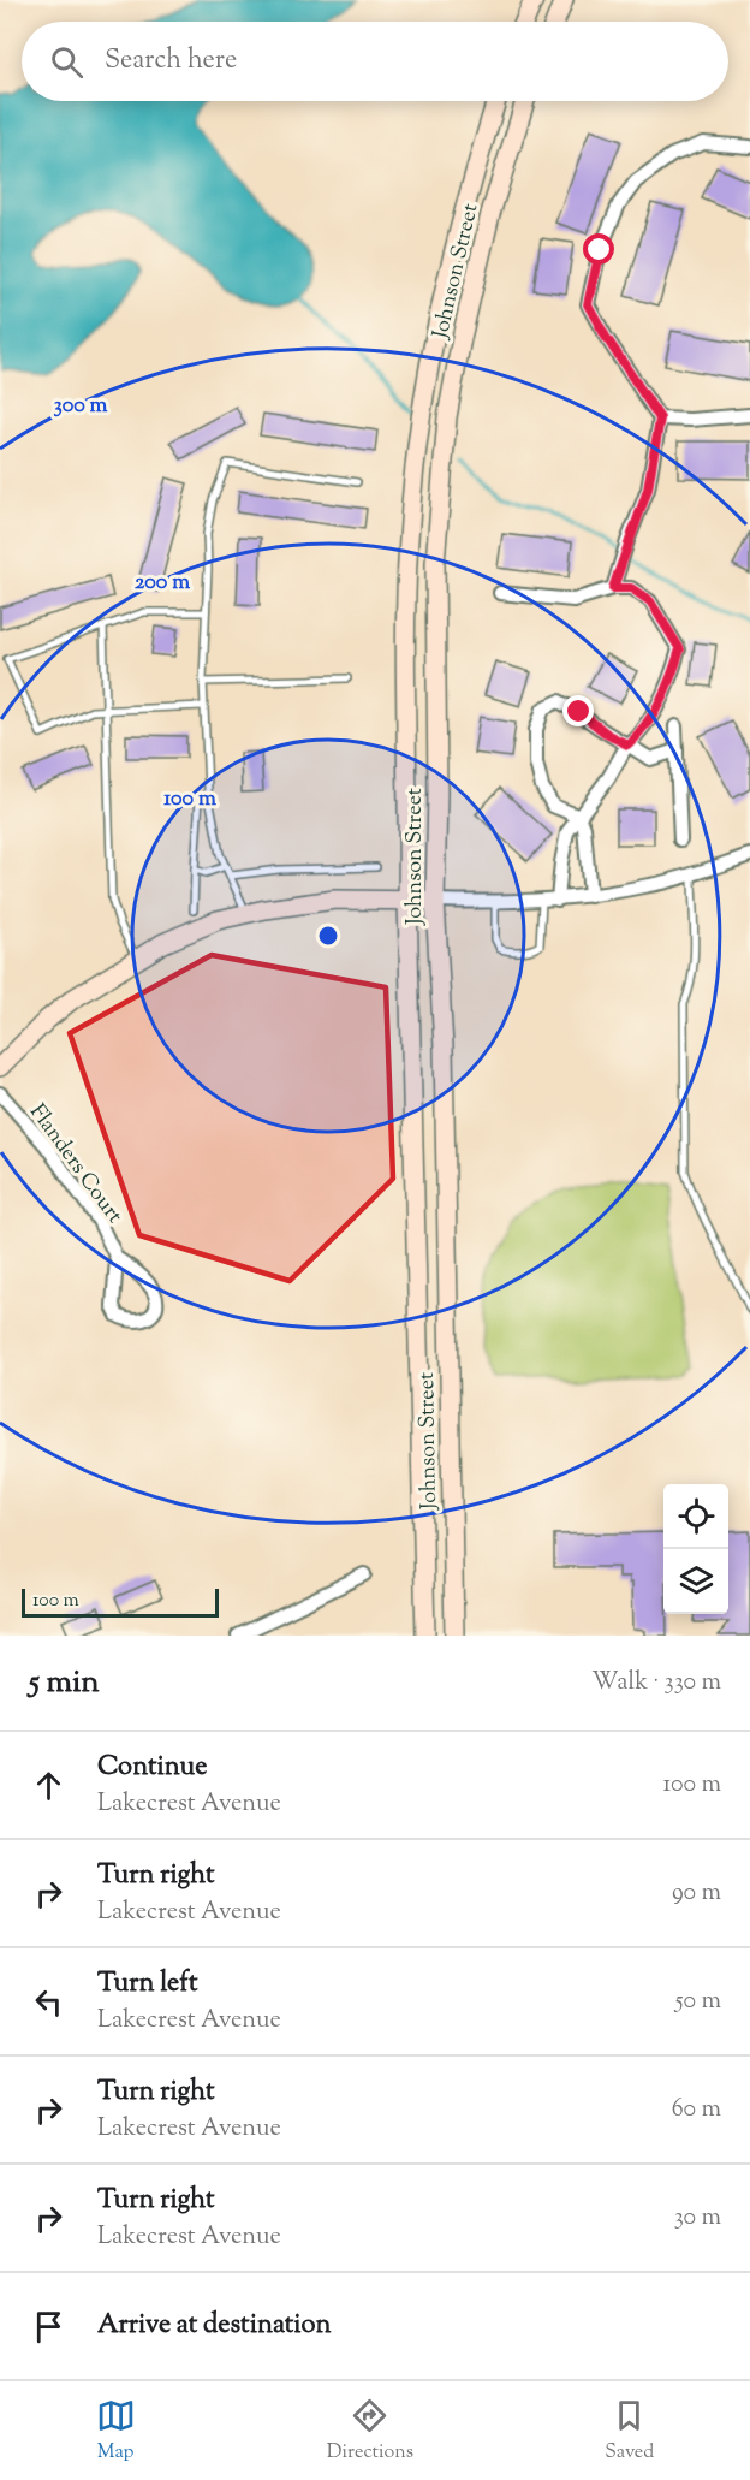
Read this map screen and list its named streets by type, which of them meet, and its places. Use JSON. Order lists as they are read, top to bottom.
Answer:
{
  "streets": {
    "main road": ["Johnson Street"],
    "street": ["Flanders Court"]
  },
  "scale_bar": "100 m",
  "page": {
    "search": "Search here",
    "scale": "100 m",
    "heading": ["5 min", "Walk · 330 m"],
    "list": [
      ["Continue", "Lakecrest Avenue", "100 m"],
      ["Turn right", "Lakecrest Avenue", "90 m"],
      ["Turn left", "Lakecrest Avenue", "50 m"],
      ["Turn right", "Lakecrest Avenue", "60 m"],
      ["Turn right", "Lakecrest Avenue", "30 m"],
      "Arrive at destination"
    ],
    "nav": ["Map", "Directions", "Saved"]
  },
  "rings": ["300 m", "200 m", "100 m"]
}
